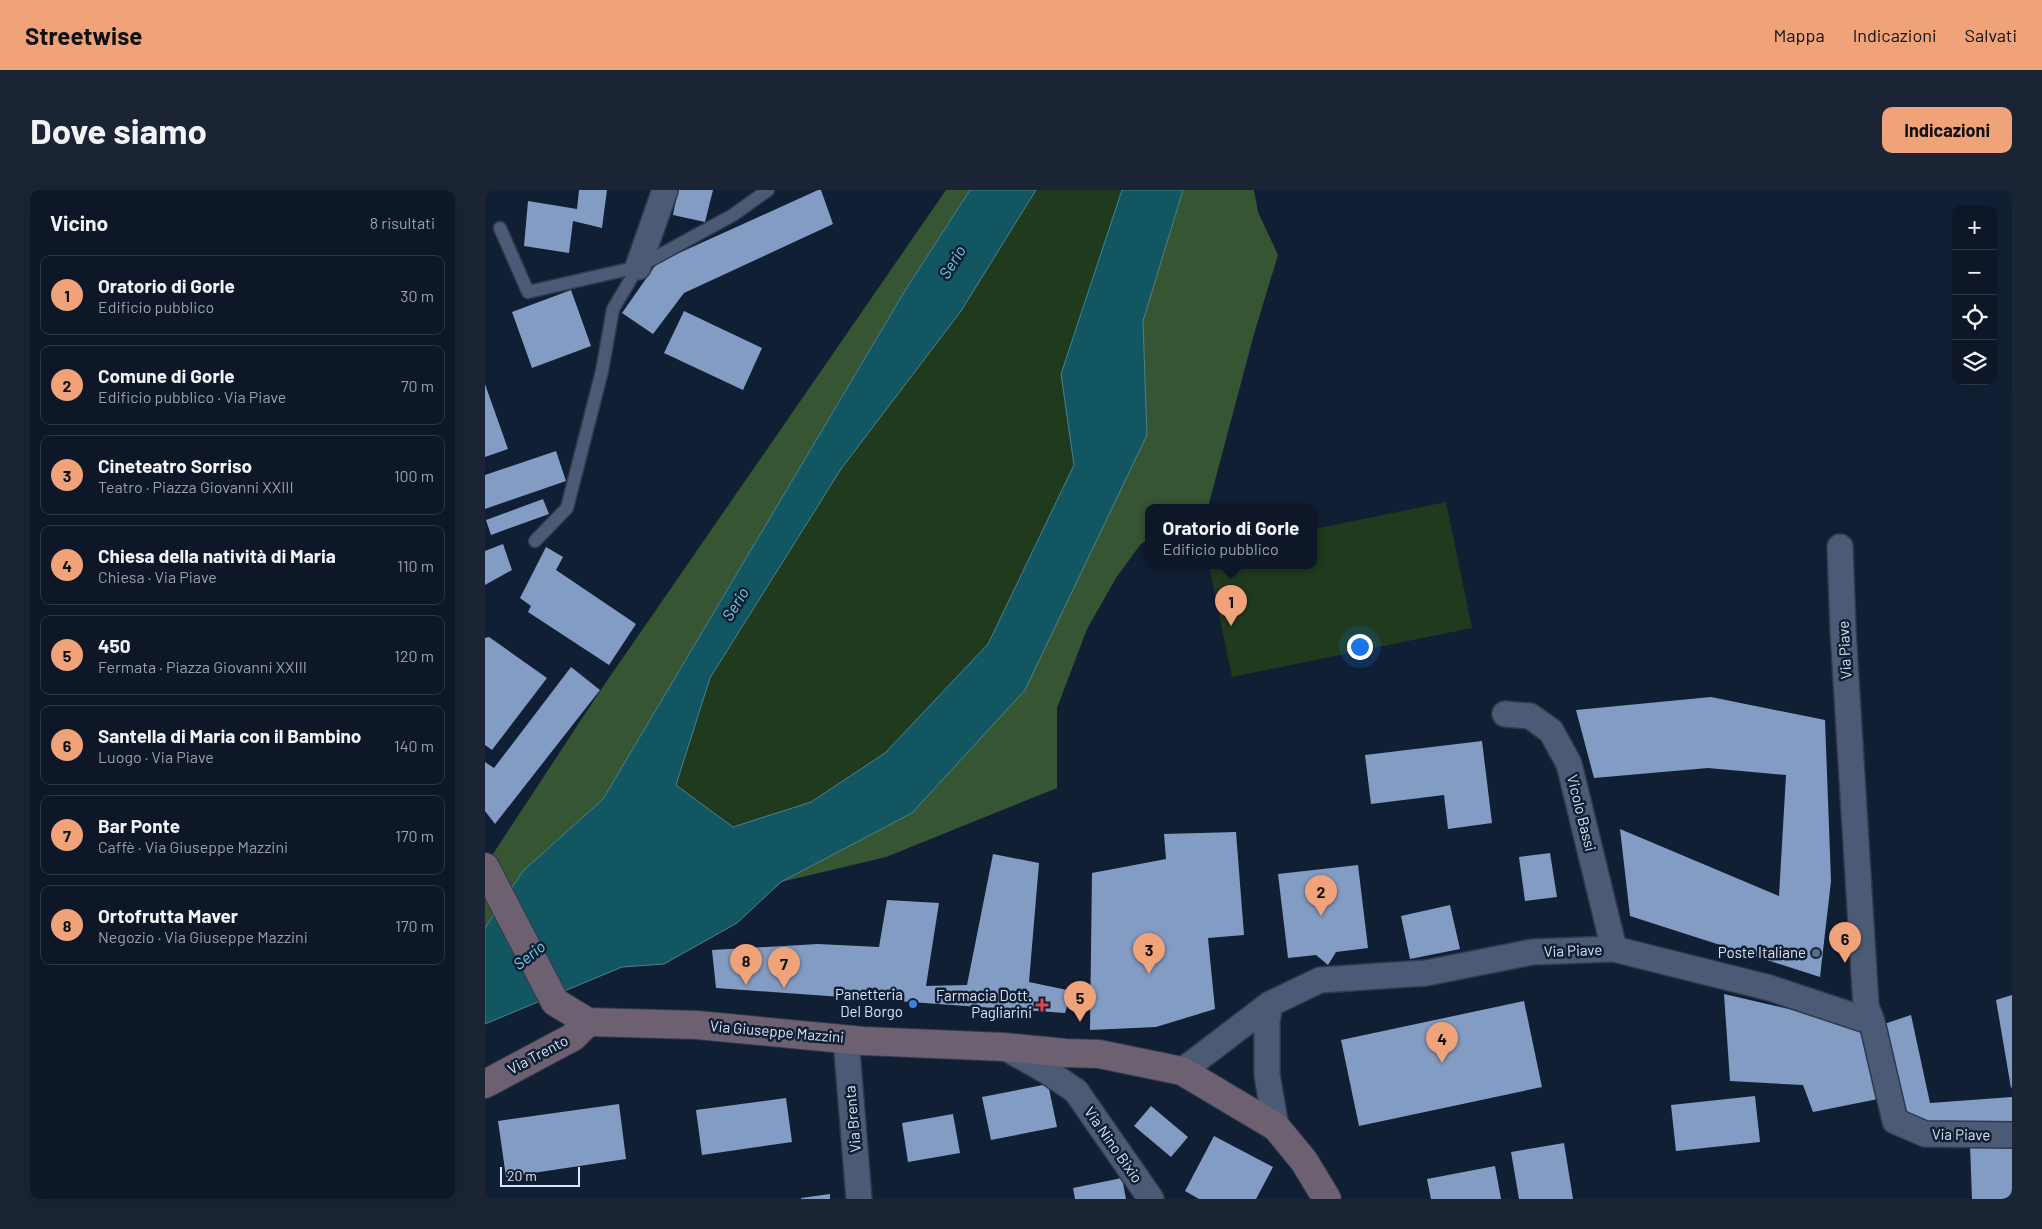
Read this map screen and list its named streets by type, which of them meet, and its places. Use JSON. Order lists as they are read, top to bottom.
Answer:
{
  "streets": {
    "street": [
      "Via Piave",
      "Vicolo Bassi",
      "Via Giuseppe Mazzini",
      "Via Trento",
      "Via Brenta",
      "Via Nino Bixio"
    ]
  },
  "crossings": [
    ["Via Piave", "Vicolo Bassi"],
    ["Via Piave", "Via Giuseppe Mazzini"],
    ["Via Giuseppe Mazzini", "Via Trento"],
    ["Via Giuseppe Mazzini", "Via Brenta"],
    ["Via Giuseppe Mazzini", "Via Nino Bixio"]
  ],
  "water": ["Serio"],
  "places": {
    "other": ["Poste Italiane", "Panetteria Del Borgo"],
    "health": ["Farmacia Dott. Pagliarini"]
  },
  "scale_bar": "20 m",
  "page": {
    "header": "Streetwise",
    "nav": ["Mappa", "Indicazioni", "Salvati"],
    "buttons": "Indicazioni",
    "title": "Dove siamo",
    "heading": ["Vicino", "8 risultati"],
    "map_buttons": ["+", "−"],
    "list": [
      {
        "mark": "1",
        "name": "Oratorio di Gorle",
        "note": "Edificio pubblico",
        "value": "30 m"
      },
      {
        "mark": "2",
        "name": "Comune di Gorle",
        "note": "Edificio pubblico · Via Piave",
        "value": "70 m"
      },
      {
        "mark": "3",
        "name": "Cineteatro Sorriso",
        "note": "Teatro · Piazza Giovanni XXIII",
        "value": "100 m"
      },
      {
        "mark": "4",
        "name": "Chiesa della natività di Maria",
        "note": "Chiesa · Via Piave",
        "value": "110 m"
      },
      {
        "mark": "5",
        "name": "450",
        "note": "Fermata · Piazza Giovanni XXIII",
        "value": "120 m"
      },
      {
        "mark": "6",
        "name": "Santella di Maria con il Bambino",
        "note": "Luogo · Via Piave",
        "value": "140 m"
      },
      {
        "mark": "7",
        "name": "Bar Ponte",
        "note": "Caffè · Via Giuseppe Mazzini",
        "value": "170 m"
      },
      {
        "mark": "8",
        "name": "Ortofrutta Maver",
        "note": "Negozio · Via Giuseppe Mazzini",
        "value": "170 m"
      }
    ],
    "popup": ["Oratorio di Gorle", "Edificio pubblico"],
    "pins": [
      "1",
      "2",
      "6",
      "3",
      "8",
      "7",
      "5",
      "4"
    ],
    "scale": "20 m"
  }
}
